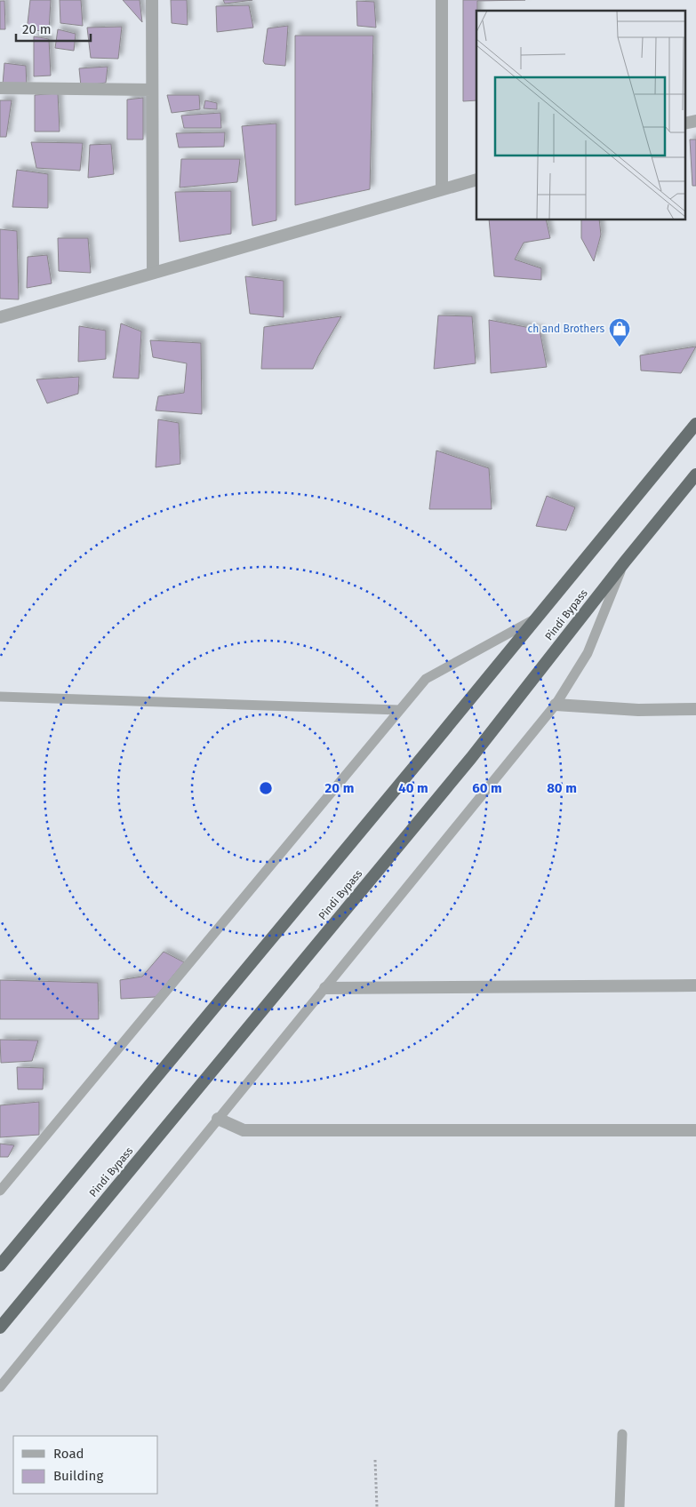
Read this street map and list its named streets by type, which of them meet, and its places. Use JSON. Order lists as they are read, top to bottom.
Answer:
{
  "streets": {
    "highway": ["Pindi Bypass"]
  },
  "places": {
    "shop": ["ch and Brothers"]
  },
  "legend": ["Road", "Building"],
  "scale_bar": "20 m",
  "rings": [
    "20 m",
    "40 m",
    "60 m",
    "80 m"
  ]
}
